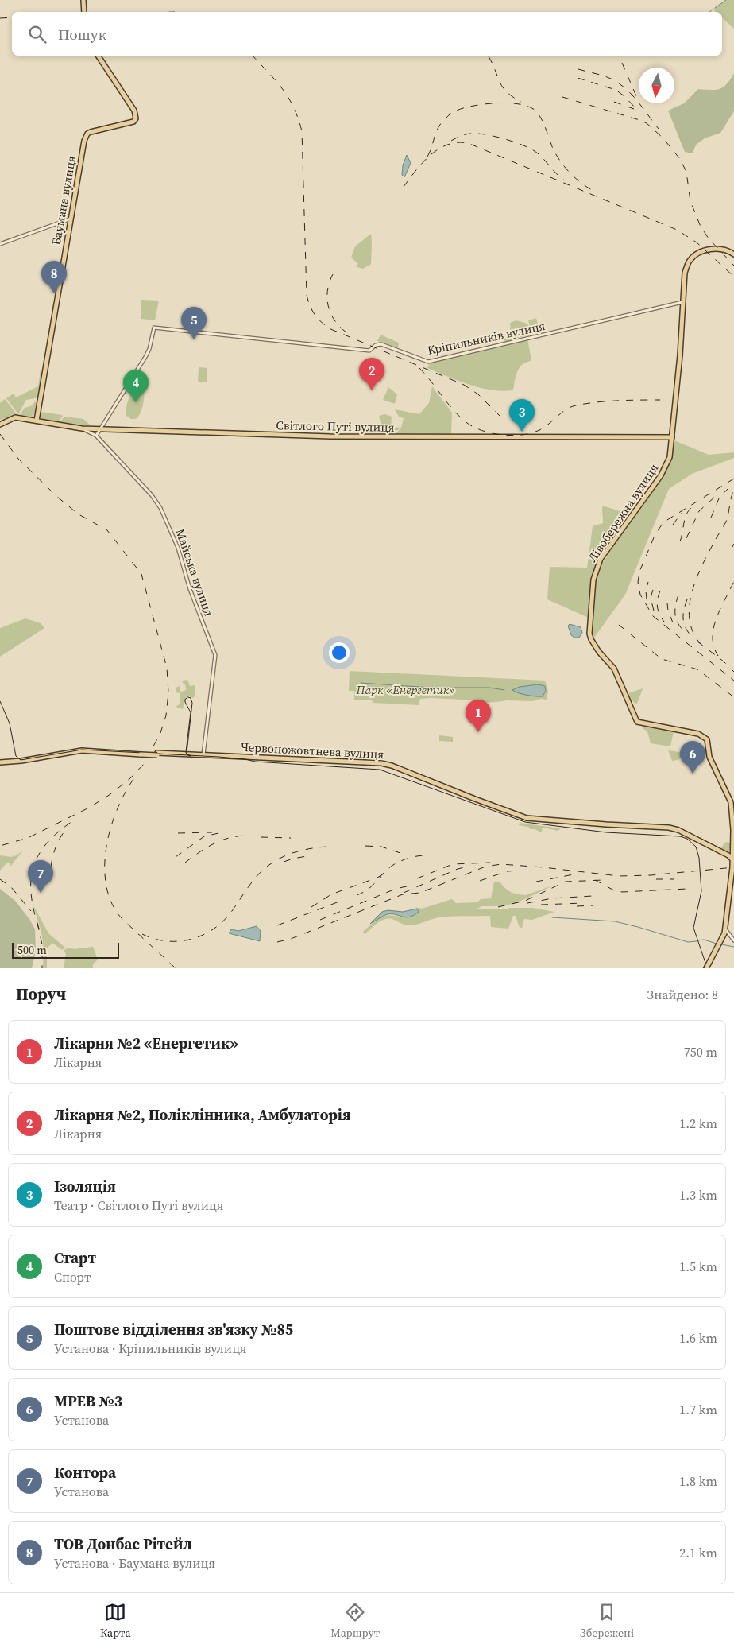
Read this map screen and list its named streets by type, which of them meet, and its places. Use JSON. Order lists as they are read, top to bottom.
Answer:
{
  "streets": {
    "main road": [
      "Баумана вулиця",
      "Світлого Путі вулиця",
      "Лівобережна вулиця",
      "Червоножовтнева вулиця"
    ],
    "street": ["Кріпильників вулиця", "Майська вулиця"]
  },
  "crossings": [
    ["Баумана вулиця", "Світлого Путі вулиця"],
    ["Кріпильників вулиця", "Світлого Путі вулиця"],
    ["Кріпильників вулиця", "Лівобережна вулиця"],
    ["Світлого Путі вулиця", "Лівобережна вулиця"],
    ["Світлого Путі вулиця", "Майська вулиця"],
    ["Лівобережна вулиця", "Червоножовтнева вулиця"],
    ["Майська вулиця", "Червоножовтнева вулиця"]
  ],
  "parks": ["Парк «Енергетик»"],
  "scale_bar": "500 m",
  "north": "bottom",
  "page": {
    "search": "Пошук",
    "pins": [
      "8",
      "5",
      "2",
      "4",
      "3",
      "1",
      "6",
      "7"
    ],
    "scale": "500 m",
    "heading": ["Поруч", "Знайдено: 8"],
    "list": [
      {
        "mark": "1",
        "name": "Лікарня №2 «Енергетик»",
        "note": "Лікарня",
        "value": "750 m"
      },
      {
        "mark": "2",
        "name": "Лікарня №2, Поліклінника, Амбулаторія",
        "note": "Лікарня",
        "value": "1.2 km"
      },
      {
        "mark": "3",
        "name": "Ізоляція",
        "note": "Театр · Світлого Путі вулиця",
        "value": "1.3 km"
      },
      {
        "mark": "4",
        "name": "Старт",
        "note": "Спорт",
        "value": "1.5 km"
      },
      {
        "mark": "5",
        "name": "Поштове відділення зв'язку №85",
        "note": "Установа · Кріпильників вулиця",
        "value": "1.6 km"
      },
      {
        "mark": "6",
        "name": "МРЕВ №3",
        "note": "Установа",
        "value": "1.7 km"
      },
      {
        "mark": "7",
        "name": "Контора",
        "note": "Установа",
        "value": "1.8 km"
      },
      {
        "mark": "8",
        "name": "ТОВ Донбас Рітейл",
        "note": "Установа · Баумана вулиця",
        "value": "2.1 km"
      }
    ],
    "nav": ["Карта", "Маршрут", "Збережені"]
  }
}
